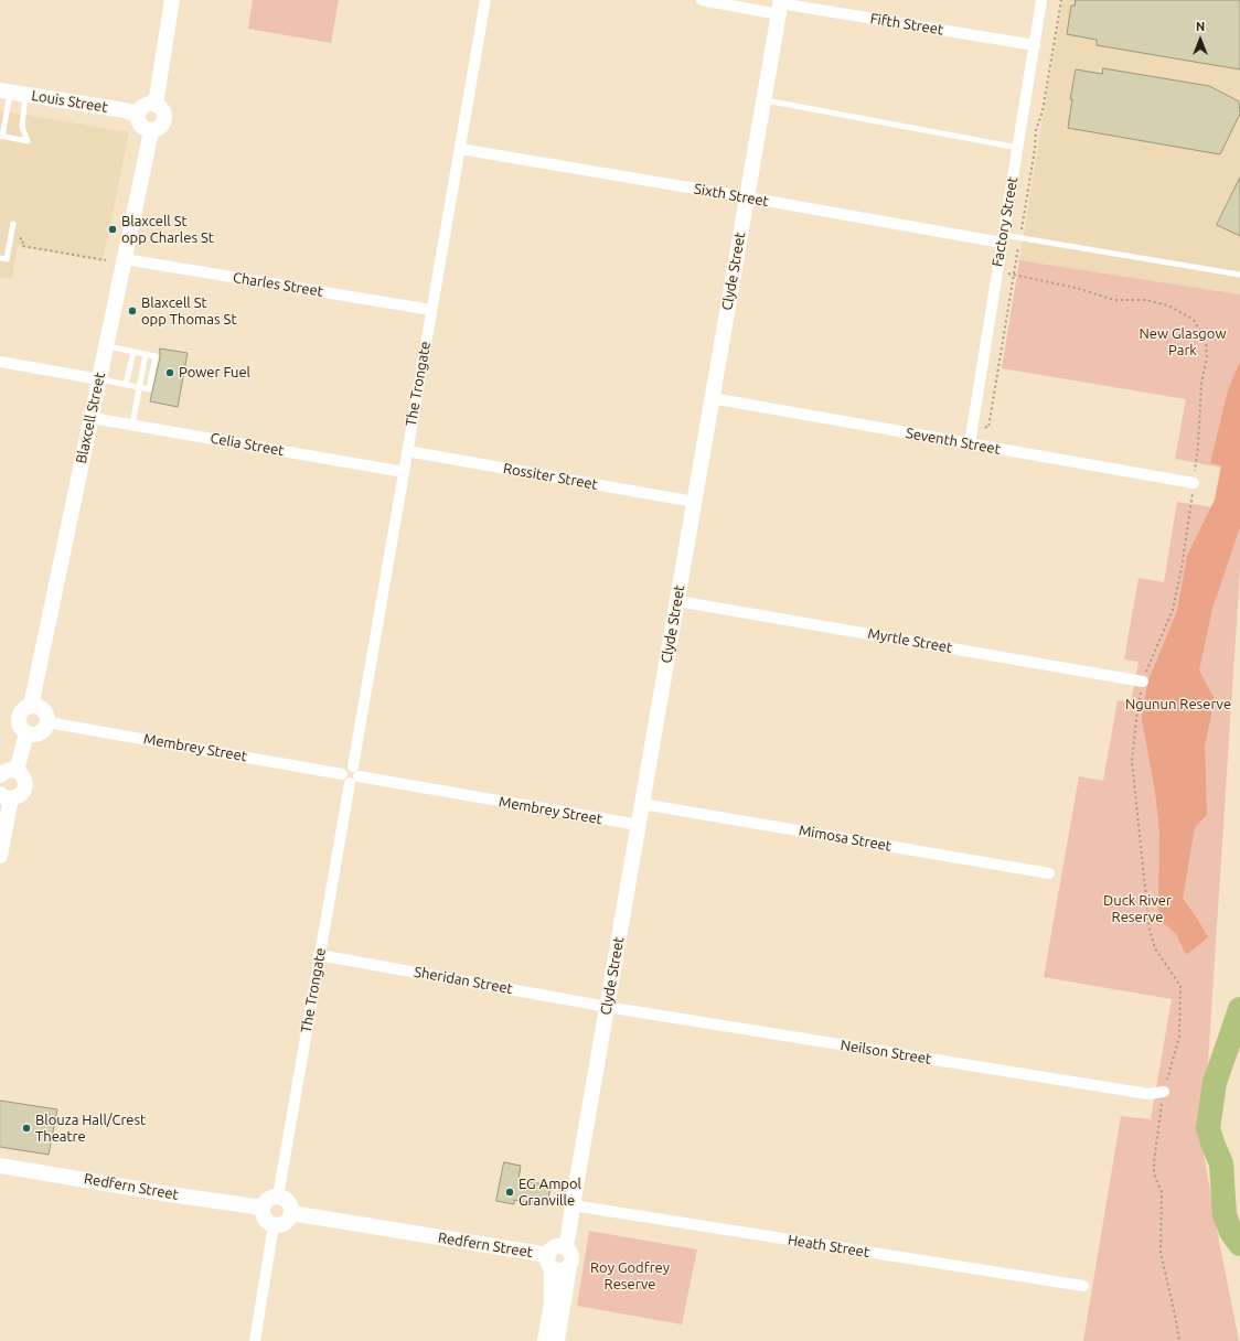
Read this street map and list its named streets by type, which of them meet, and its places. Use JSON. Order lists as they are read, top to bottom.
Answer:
{
  "streets": {
    "street": [
      "Fifth Street",
      "Louis Street",
      "Sixth Street",
      "Factory Street",
      "Clyde Street",
      "Charles Street",
      "The Trongate",
      "Blaxcell Street",
      "Seventh Street",
      "Celia Street",
      "Rossiter Street",
      "Myrtle Street",
      "Membrey Street",
      "Mimosa Street",
      "Sheridan Street",
      "Neilson Street",
      "Redfern Street",
      "Heath Street"
    ]
  },
  "crossings": [
    ["Fifth Street", "Factory Street"],
    ["Fifth Street", "Clyde Street"],
    ["Louis Street", "Blaxcell Street"],
    ["Sixth Street", "Factory Street"],
    ["Sixth Street", "Clyde Street"],
    ["Sixth Street", "The Trongate"],
    ["Factory Street", "Seventh Street"],
    ["Clyde Street", "Seventh Street"],
    ["Clyde Street", "Rossiter Street"],
    ["Clyde Street", "Myrtle Street"],
    ["Clyde Street", "Membrey Street"],
    ["Clyde Street", "Mimosa Street"],
    ["Clyde Street", "Sheridan Street"],
    ["Clyde Street", "Neilson Street"],
    ["Clyde Street", "Redfern Street"],
    ["Clyde Street", "Heath Street"],
    ["Charles Street", "The Trongate"],
    ["Charles Street", "Blaxcell Street"],
    ["The Trongate", "Celia Street"],
    ["The Trongate", "Rossiter Street"],
    ["The Trongate", "Membrey Street"],
    ["The Trongate", "Sheridan Street"],
    ["The Trongate", "Redfern Street"],
    ["Blaxcell Street", "Celia Street"],
    ["Blaxcell Street", "Membrey Street"],
    ["Sheridan Street", "Neilson Street"]
  ],
  "parks": [
    "New Glasgow Park",
    "Ngunun Reserve",
    "Duck River Reserve",
    "Roy Godfrey Reserve"
  ],
  "places": [
    "Blaxcell St opp Charles St",
    "Blaxcell St opp Thomas St",
    "Power Fuel",
    "Blouza Hall/Crest Theatre",
    "EG Ampol Granville"
  ],
  "north": "top"
}
